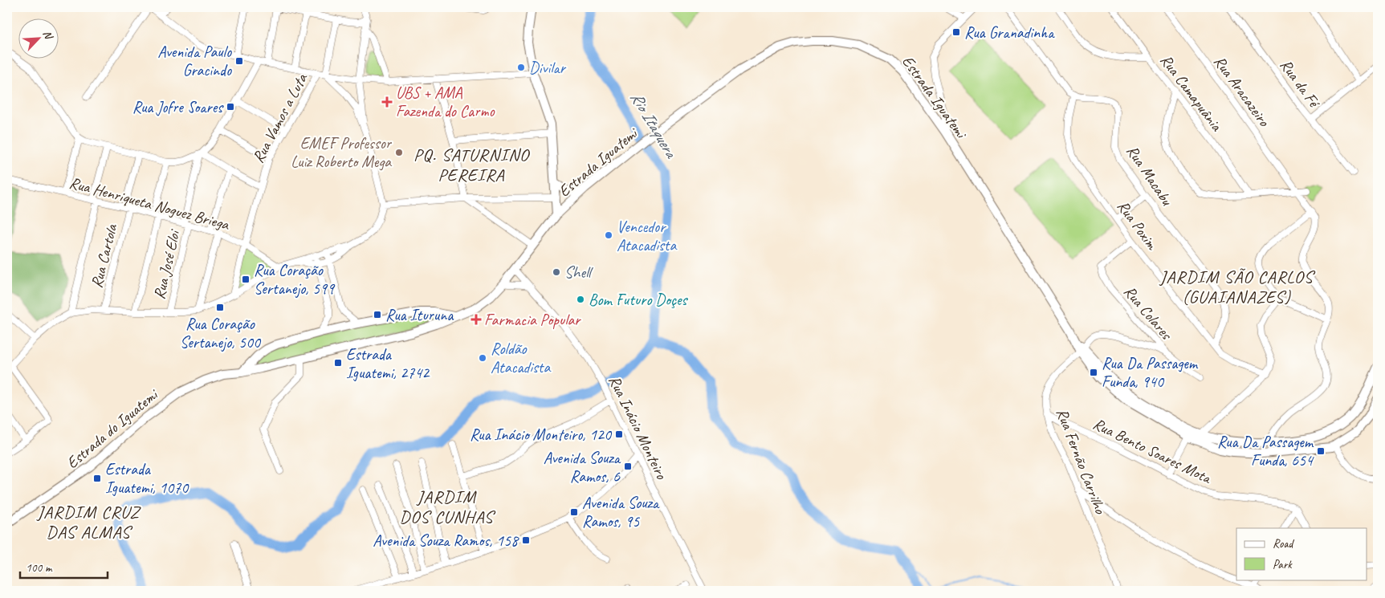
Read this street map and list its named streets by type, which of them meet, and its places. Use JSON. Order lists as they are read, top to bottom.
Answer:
{
  "streets": {
    "main road": ["Estrada Iguatemi", "Estrada do Iguatemi"],
    "street": [
      "Rua da Fé",
      "Rua Aracazeiro",
      "Rua Camapuânia",
      "Rua Vamos a Luta",
      "Rua Macabu",
      "Rua Henriqueta Noguez Briega",
      "Rua Poxim",
      "Rua Cartola",
      "Rua José Eloi",
      "Rua Colares",
      "Rua Inácio Monteiro",
      "Rua Bento Soares Mota",
      "Rua Fernão Carrilho"
    ]
  },
  "crossings": [
    ["Estrada Iguatemi", "Estrada do Iguatemi"],
    ["Estrada Iguatemi", "Rua Fernão Carrilho"],
    ["Rua Vamos a Luta", "Rua Henriqueta Noguez Briega"],
    ["Rua Macabu", "Rua Poxim"],
    ["Rua Henriqueta Noguez Briega", "Rua Cartola"],
    ["Rua Henriqueta Noguez Briega", "Rua José Eloi"],
    ["Rua Poxim", "Rua Colares"],
    ["Rua Colares", "Rua Fernão Carrilho"],
    ["Rua Inácio Monteiro", "Estrada do Iguatemi"],
    ["Rua Bento Soares Mota", "Rua Fernão Carrilho"]
  ],
  "districts": [
    "PQ. SATURNINO PEREIRA",
    "JARDIM SÃO CARLOS (GUAIANAZES)",
    "JARDIM DOS CUNHAS",
    "JARDIM CRUZ DAS ALMAS"
  ],
  "water": ["Rio Itaquera"],
  "places": {
    "transit": [
      "Rua Granadinha",
      "Avenida Paulo Gracindo",
      "Rua Jofre Soares",
      "Rua Coração Sertanejo, 599",
      "Rua Coração Sertanejo, 500",
      "Rua Ituruna",
      "Estrada Iguatemi, 2742",
      "Rua Da Passagem Funda, 940",
      "Rua Inácio Monteiro, 120",
      "Rua Da Passagem Funda, 654",
      "Avenida Souza Ramos, 6",
      "Estrada Iguatemi, 1070",
      "Avenida Souza Ramos, 95",
      "Avenida Souza Ramos, 158"
    ],
    "other": [
      "Divilar",
      "EMEF Professor Luiz Roberto Mega",
      "Vencedor Atacadista",
      "Shell",
      "Bom Futuro Doçes",
      "Roldão Atacadista"
    ],
    "health": ["UBS + AMA Fazenda do Carmo", "Farmacia Popular"]
  },
  "legend": ["Road", "Park"],
  "scale_bar": "100 m",
  "north": "top right"
}
